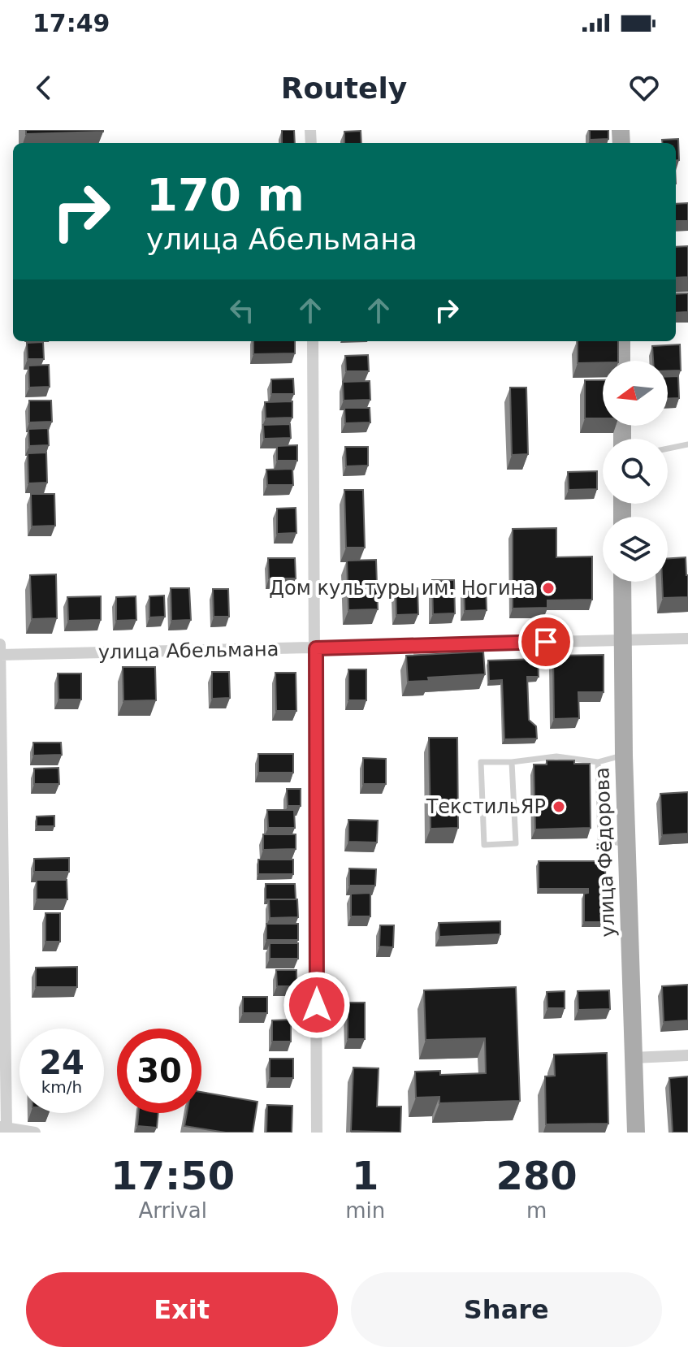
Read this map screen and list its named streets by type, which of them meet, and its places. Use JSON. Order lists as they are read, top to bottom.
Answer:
{
  "streets": {
    "main road": ["улица Фёдорова"],
    "street": ["улица Абельмана"]
  },
  "crossings": [
    ["улица Абельмана", "улица Фёдорова"]
  ],
  "places": ["Дом культуры им. Ногина", "ТекстильЯР"],
  "north": "left",
  "page": {
    "status": "17:49",
    "header": "Routely",
    "turn": ["170 m", "улица Абельмана"],
    "speed": "24 km/h",
    "limit": "30",
    "eta": [
      "17:50",
      "Arrival",
      "1",
      "min",
      "280",
      "m"
    ],
    "buttons": ["Exit", "Share"]
  }
}
